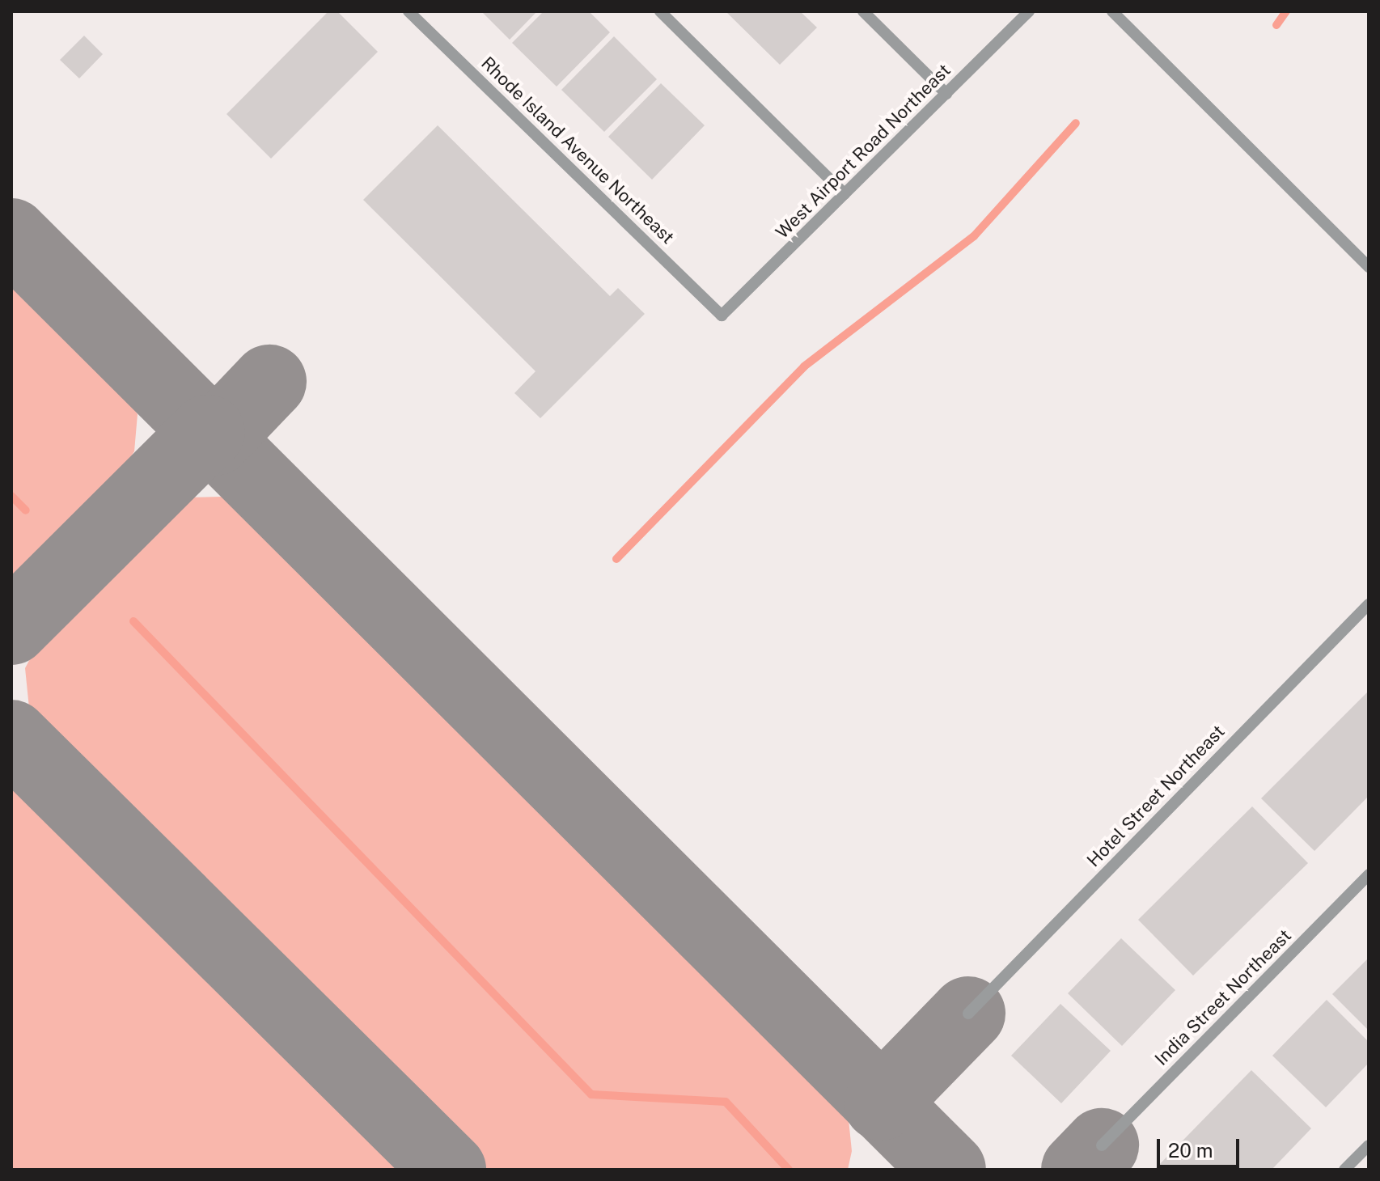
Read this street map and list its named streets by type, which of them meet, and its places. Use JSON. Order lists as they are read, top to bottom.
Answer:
{
  "streets": {
    "lane": [
      "Rhode Island Avenue Northeast",
      "West Airport Road Northeast",
      "Hotel Street Northeast",
      "India Street Northeast"
    ]
  },
  "crossings": [
    ["Rhode Island Avenue Northeast", "West Airport Road Northeast"]
  ],
  "scale_bar": "20 m"
}
